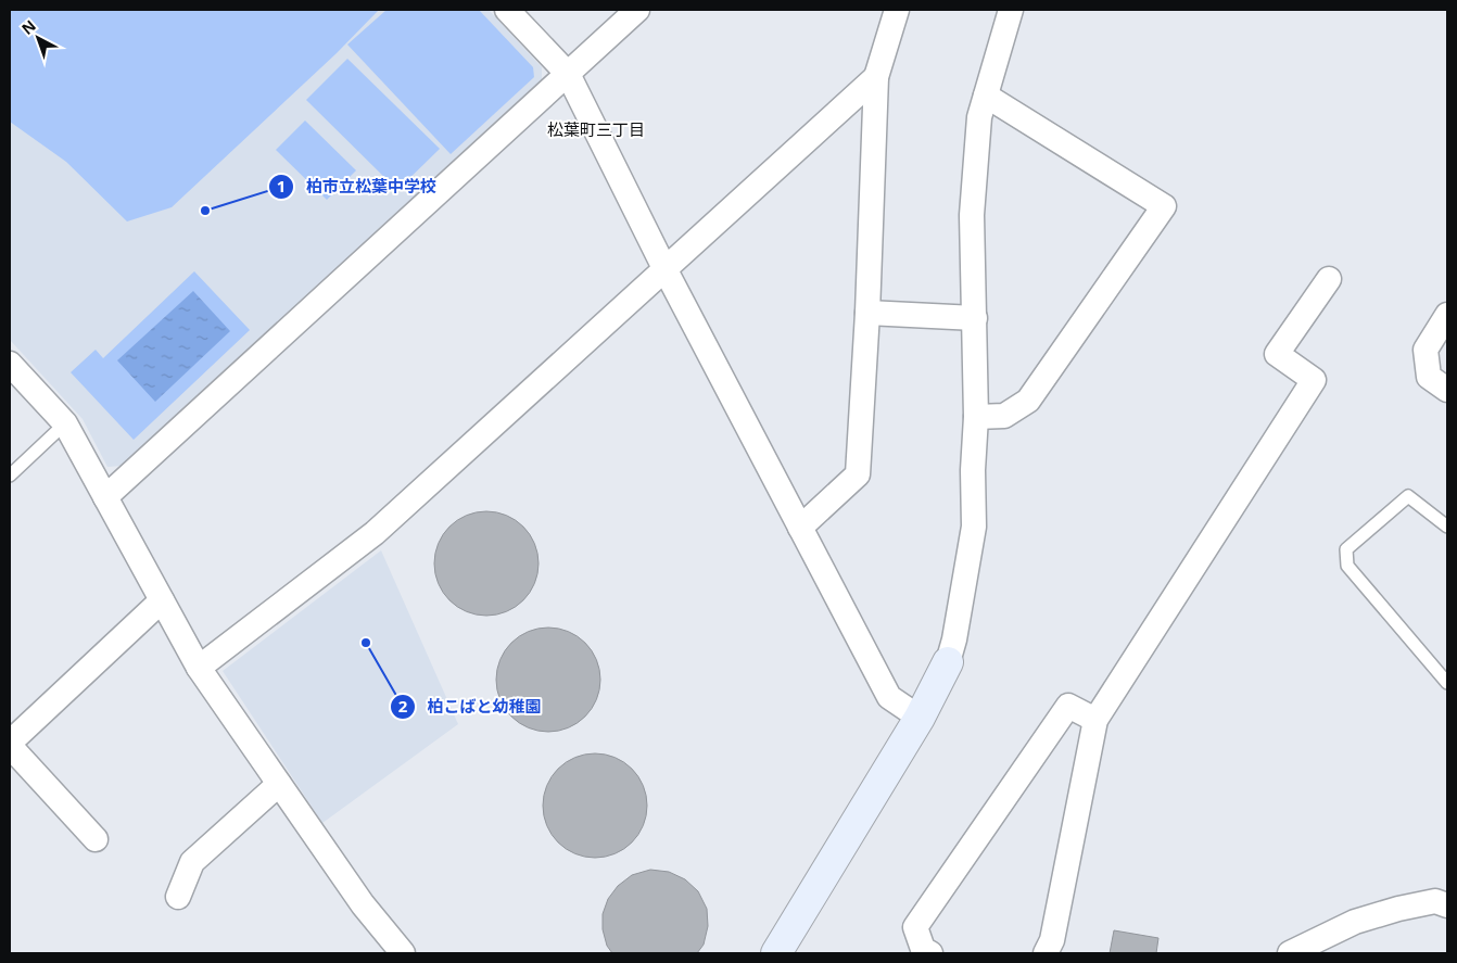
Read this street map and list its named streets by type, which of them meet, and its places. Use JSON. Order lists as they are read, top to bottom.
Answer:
{
  "districts": ["松葉町三丁目"],
  "places": ["柏市立松葉中学校", "柏こばと幼稚園"],
  "north": "top left"
}
